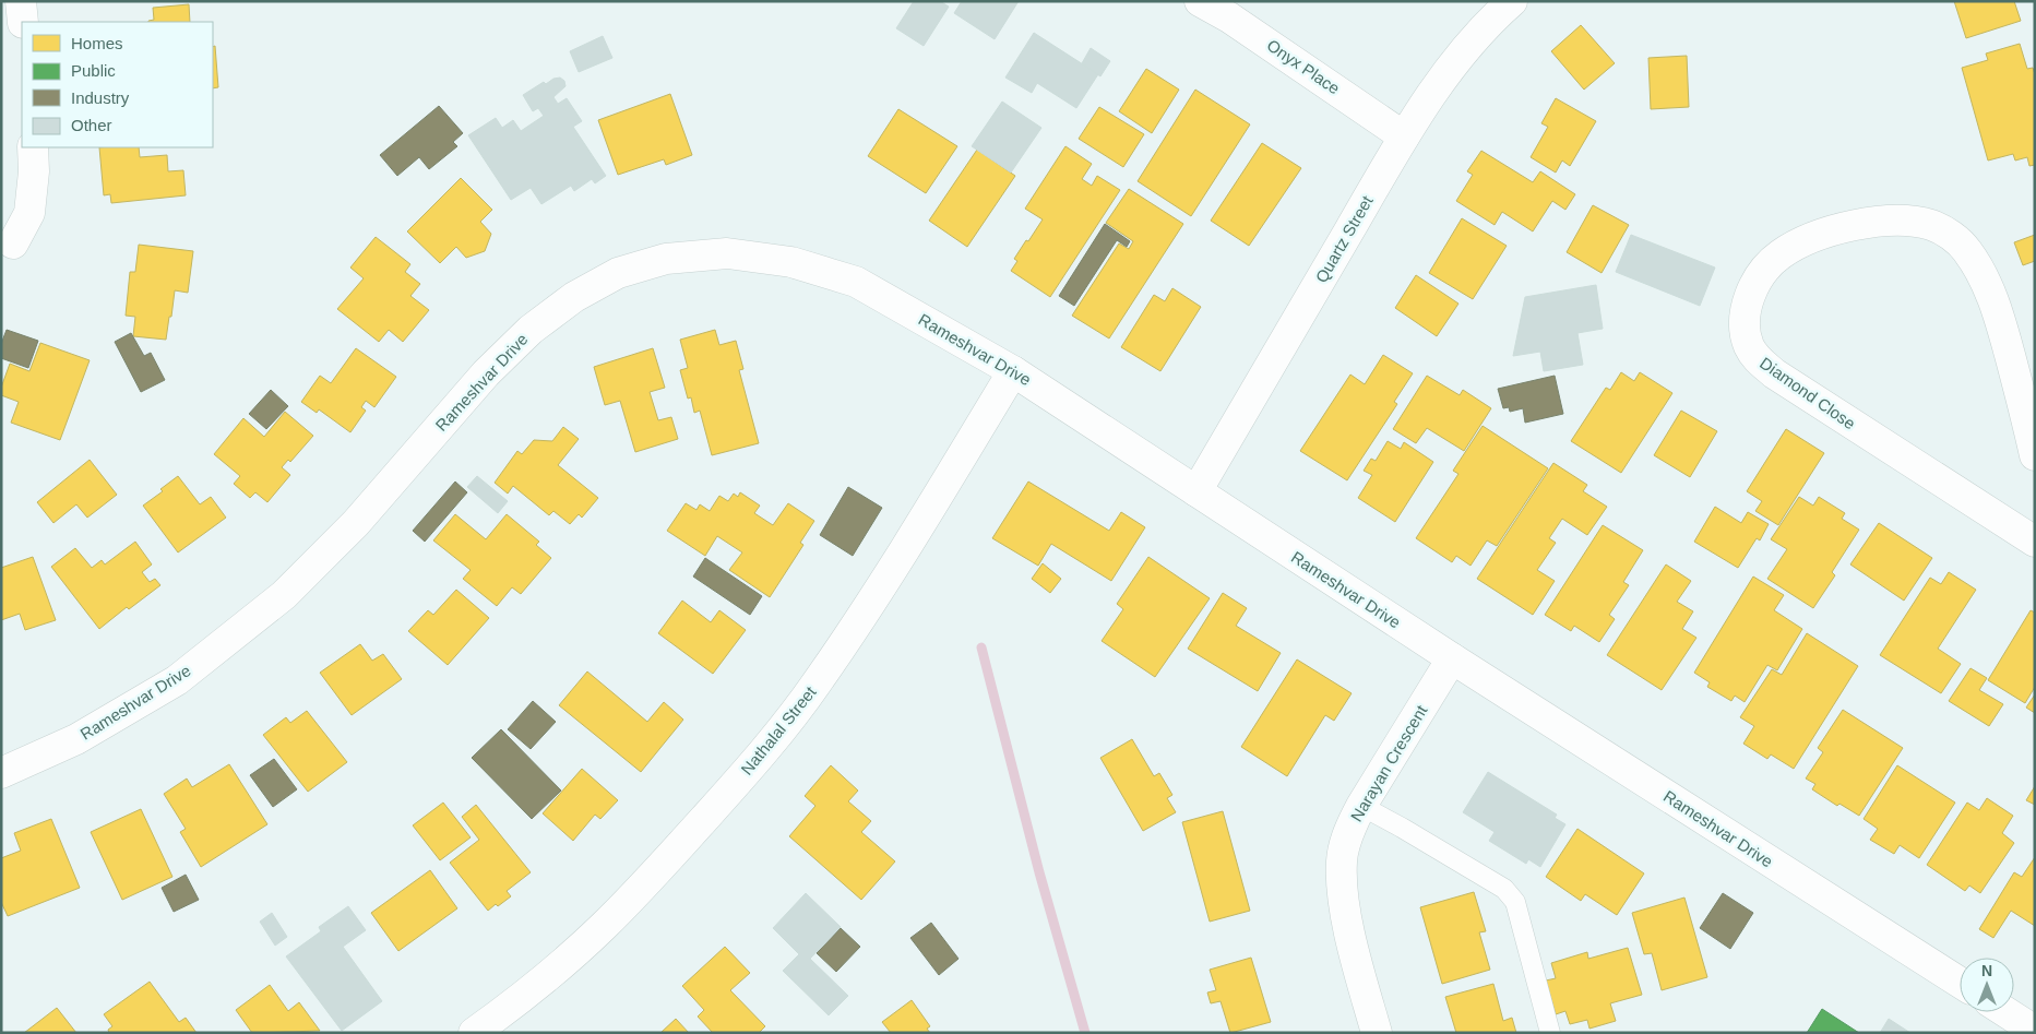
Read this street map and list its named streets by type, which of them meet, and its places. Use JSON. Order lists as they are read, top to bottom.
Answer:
{
  "streets": {
    "street": [
      "Onyx Place",
      "Quartz Street",
      "Rameshvar Drive",
      "Diamond Close",
      "Nathalal Street",
      "Narayan Crescent"
    ]
  },
  "crossings": [
    ["Onyx Place", "Quartz Street"],
    ["Quartz Street", "Rameshvar Drive"],
    ["Rameshvar Drive", "Nathalal Street"],
    ["Rameshvar Drive", "Narayan Crescent"]
  ],
  "legend": [
    "Homes",
    "Public",
    "Industry",
    "Other"
  ],
  "north": "top"
}
